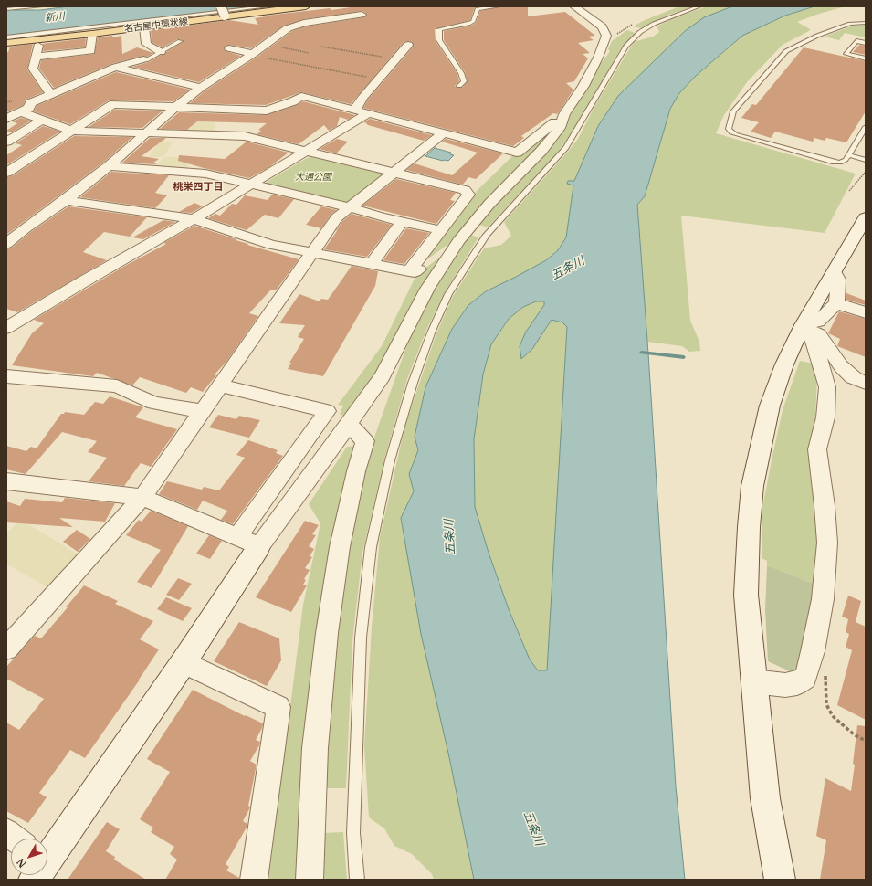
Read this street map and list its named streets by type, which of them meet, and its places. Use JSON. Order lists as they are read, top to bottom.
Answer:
{
  "streets": {
    "main road": ["名古屋中環状線"]
  },
  "districts": ["桃栄四丁目"],
  "water": ["新川", "五条川"],
  "parks": ["大通公園"],
  "north": "bottom left"
}
